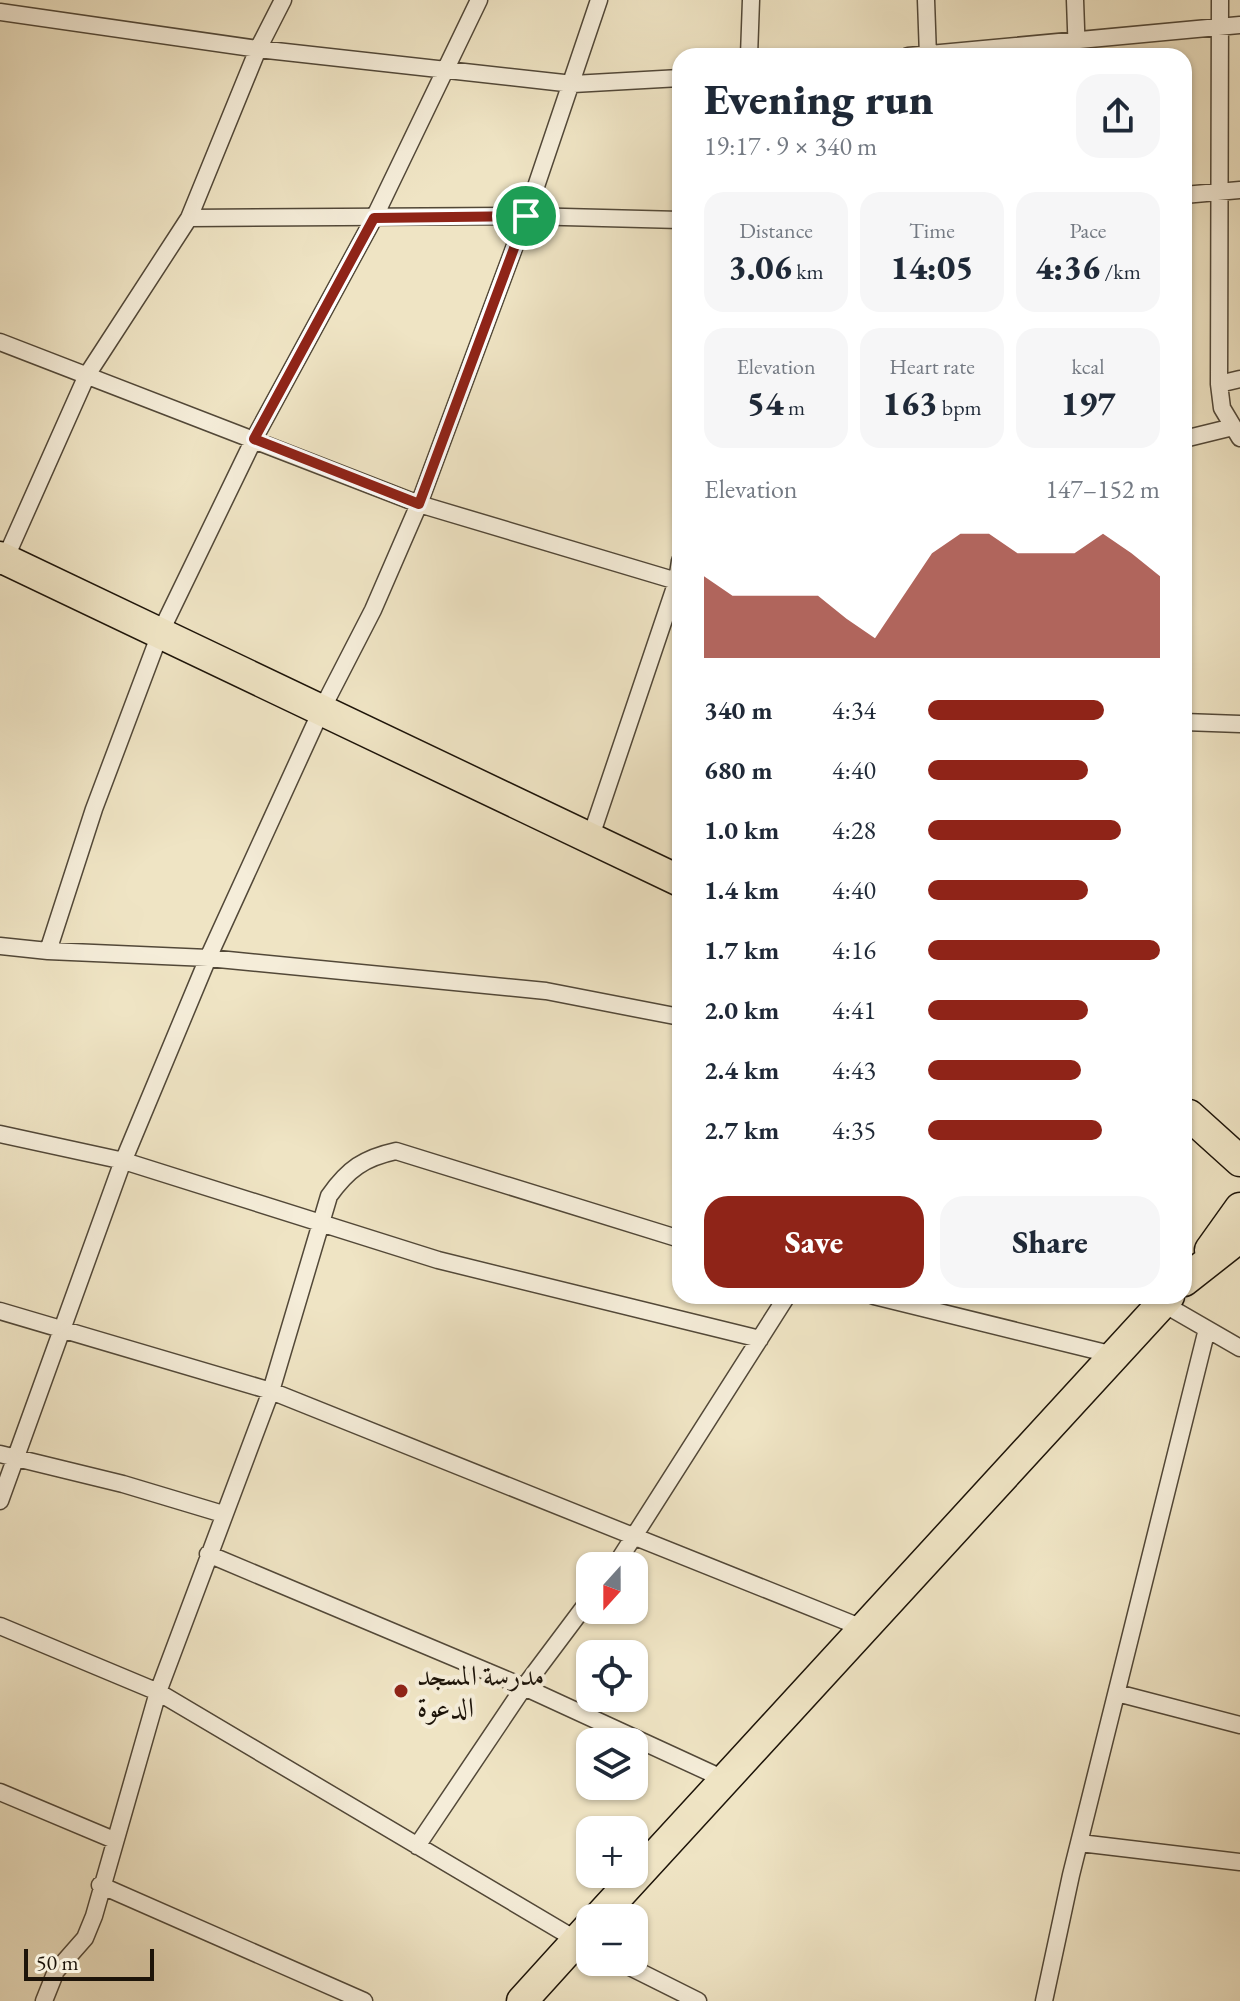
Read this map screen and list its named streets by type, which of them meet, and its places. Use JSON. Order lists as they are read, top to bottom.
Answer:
{
  "places": ["مدرسة المسجد الدعوة"],
  "scale_bar": "50 m",
  "north": "bottom",
  "page": {
    "heading": ["Evening run", "19:17 · 9 × 340 m"],
    "stats": [
      ["Distance", "3.06 km"],
      ["Time", "14:05"],
      ["Pace", "4:36 /km"],
      ["Elevation", "54 m"],
      ["Heart rate", "163 bpm"],
      ["kcal", "197"]
    ],
    "chart": ["Elevation", "147–152 m"],
    "list": [
      {
        "name": "340 m",
        "note": "4:34"
      },
      {
        "name": "680 m",
        "note": "4:40"
      },
      {
        "name": "1.0 km",
        "note": "4:28"
      },
      {
        "name": "1.4 km",
        "note": "4:40"
      },
      {
        "name": "1.7 km",
        "note": "4:16"
      },
      {
        "name": "2.0 km",
        "note": "4:41"
      },
      {
        "name": "2.4 km",
        "note": "4:43"
      },
      {
        "name": "2.7 km",
        "note": "4:35"
      }
    ],
    "buttons": ["Save", "Share"],
    "map_buttons": ["+", "−"],
    "scale": "50 m"
  }
}
